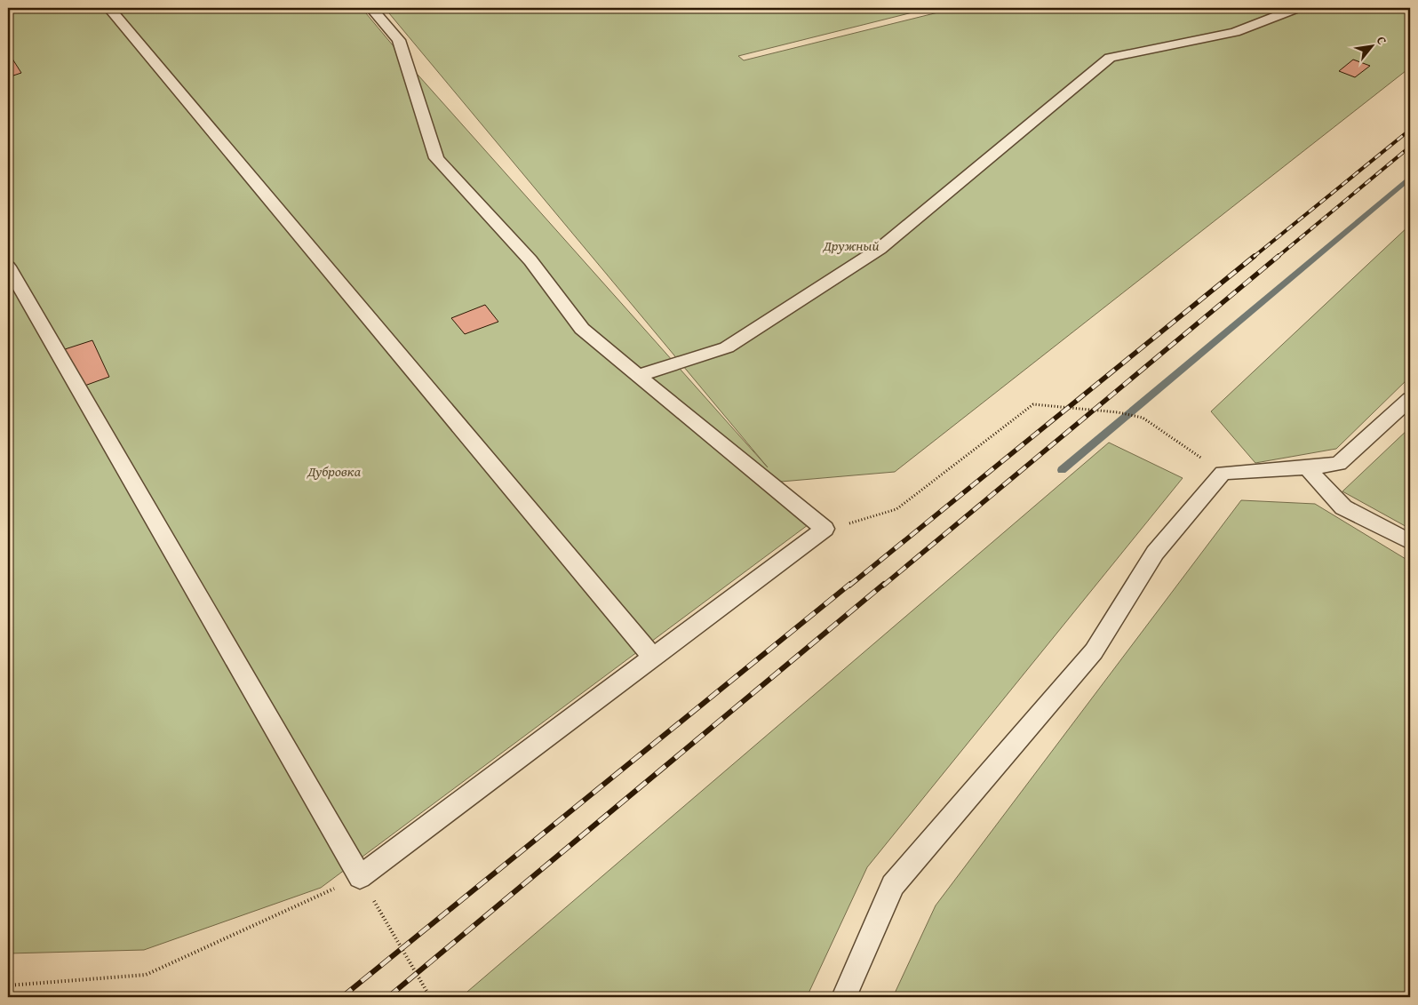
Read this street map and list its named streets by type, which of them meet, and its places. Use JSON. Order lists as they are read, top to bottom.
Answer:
{
  "parks": ["Дружный", "Дубровка"],
  "north": "top right"
}
